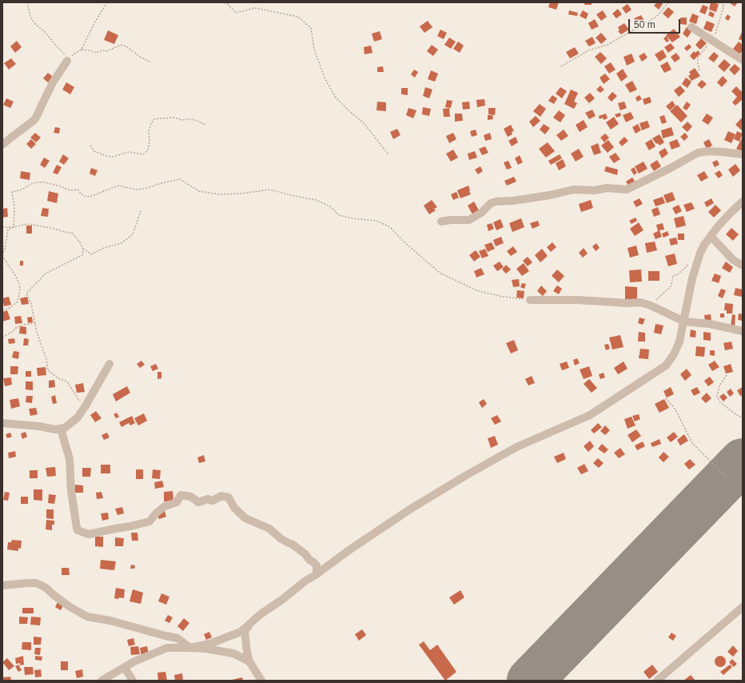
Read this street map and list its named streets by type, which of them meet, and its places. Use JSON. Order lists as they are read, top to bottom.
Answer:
{
  "scale_bar": "50 m"
}
